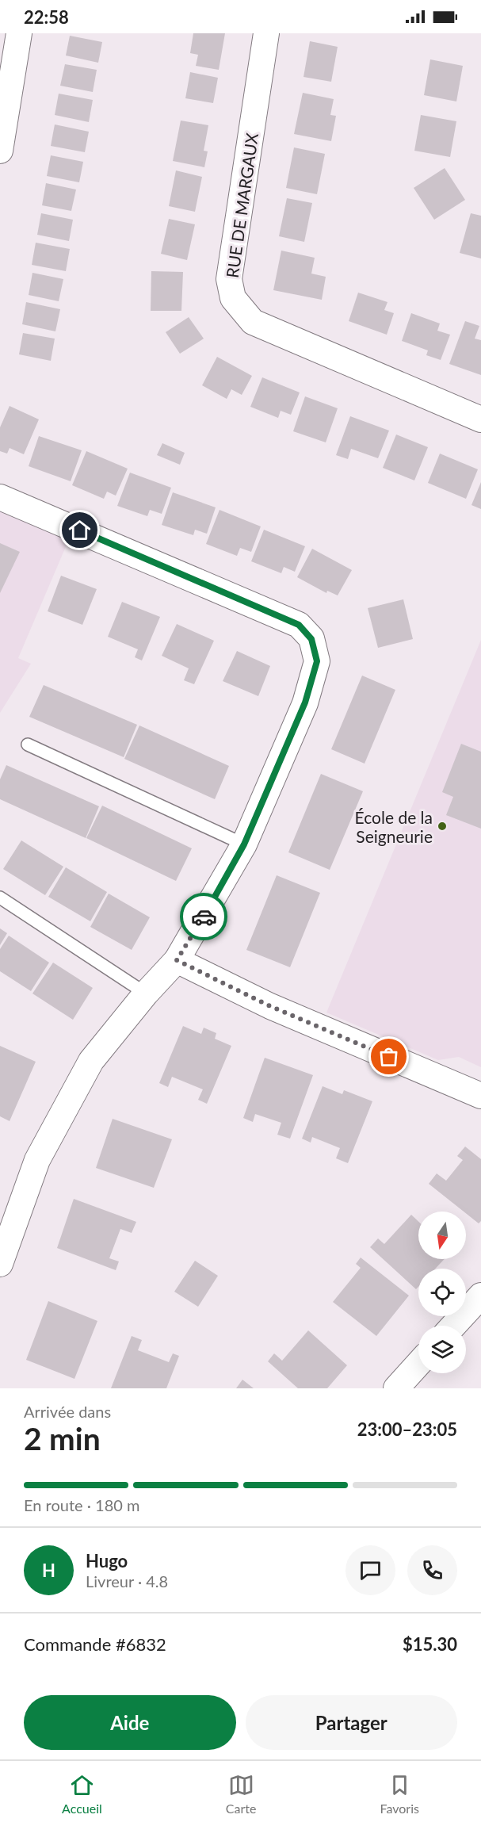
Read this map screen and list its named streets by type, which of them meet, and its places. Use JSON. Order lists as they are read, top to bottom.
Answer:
{
  "streets": {
    "street": ["RUE DE MARGAUX"]
  },
  "places": ["École de la Seigneurie"],
  "north": "bottom",
  "page": {
    "status": "22:58",
    "heading": ["2 min", "Arrivée dans", "23:00–23:05"],
    "panel": [
      "Hugo",
      "Livreur · 4.8",
      "Commande #6832",
      "$15.30"
    ],
    "bar": "En route · 180 m",
    "round": "H",
    "buttons": ["Aide", "Partager"],
    "tabs": ["Accueil", "Carte", "Favoris"]
  }
}
